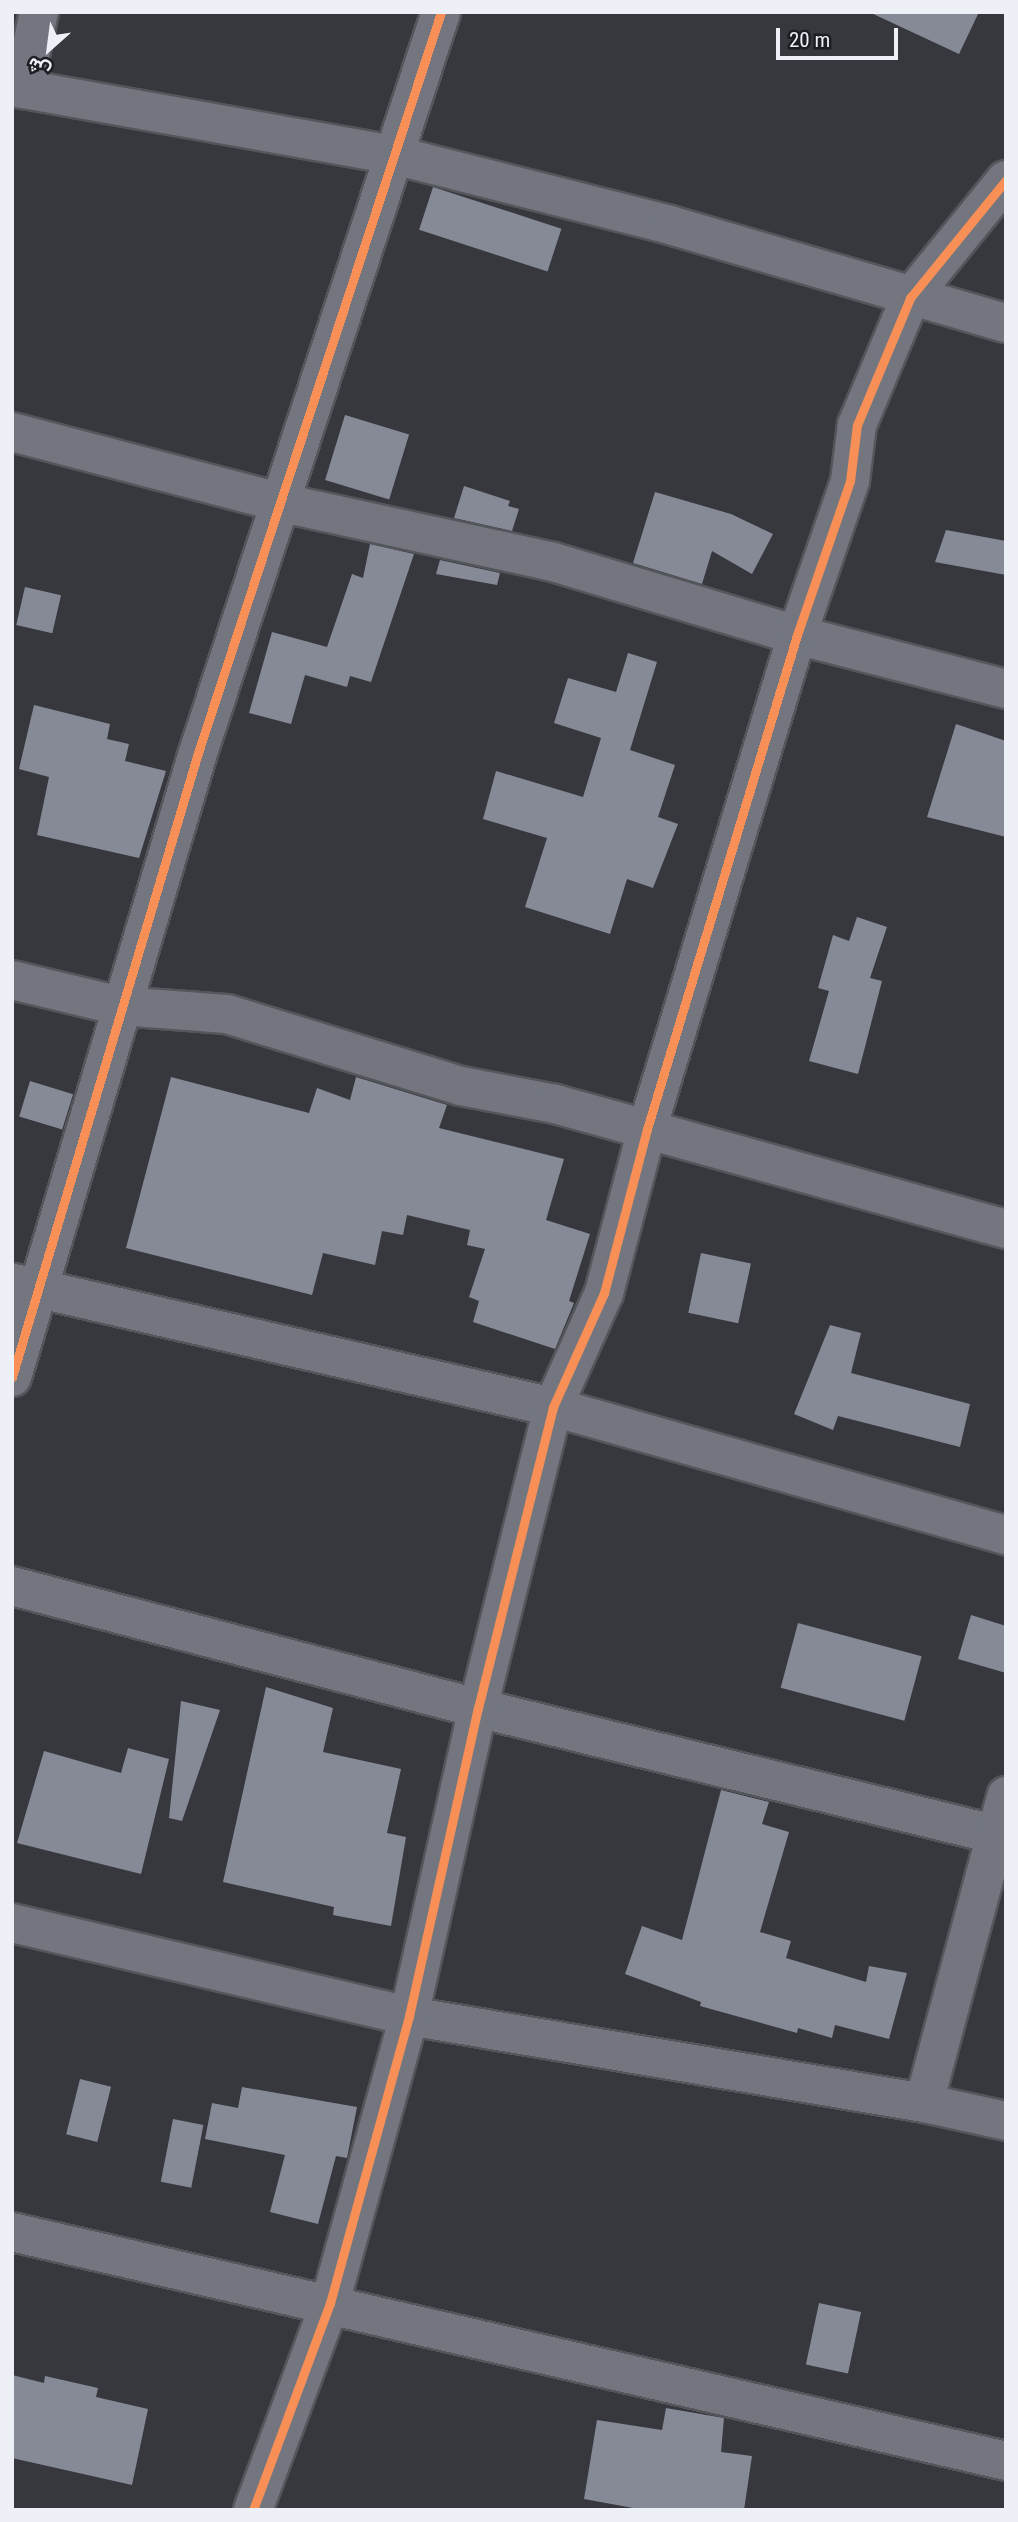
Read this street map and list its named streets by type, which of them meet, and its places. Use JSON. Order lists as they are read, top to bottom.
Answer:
{
  "scale_bar": "20 m",
  "north": "bottom left"
}
